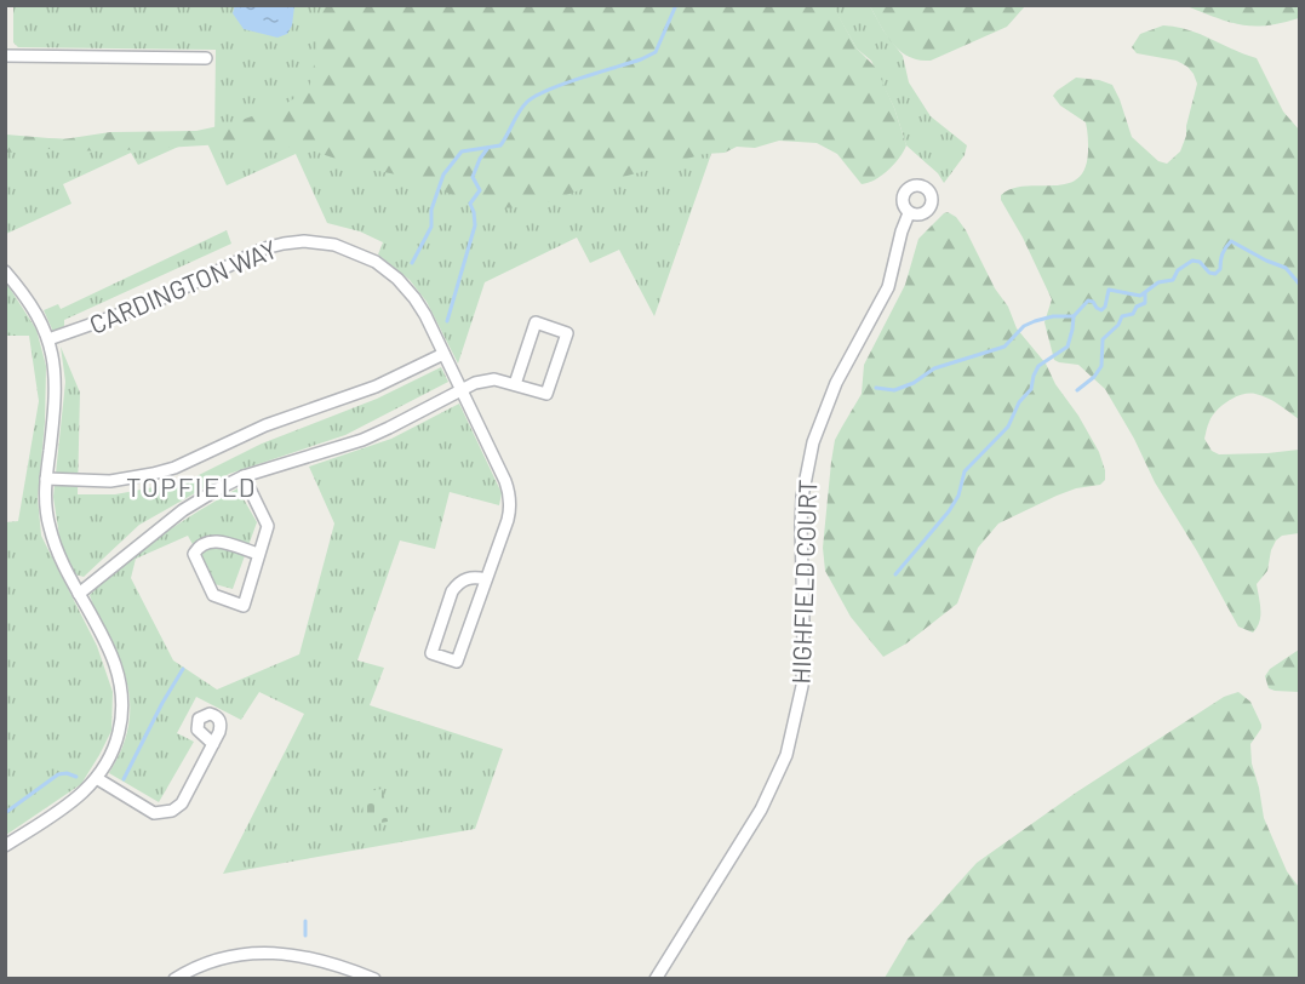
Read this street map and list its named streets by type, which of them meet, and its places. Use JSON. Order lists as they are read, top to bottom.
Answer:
{
  "streets": {
    "street": ["CARDINGTON WAY", "HIGHFIELD COURT"]
  },
  "districts": ["TOPFIELD"]
}
